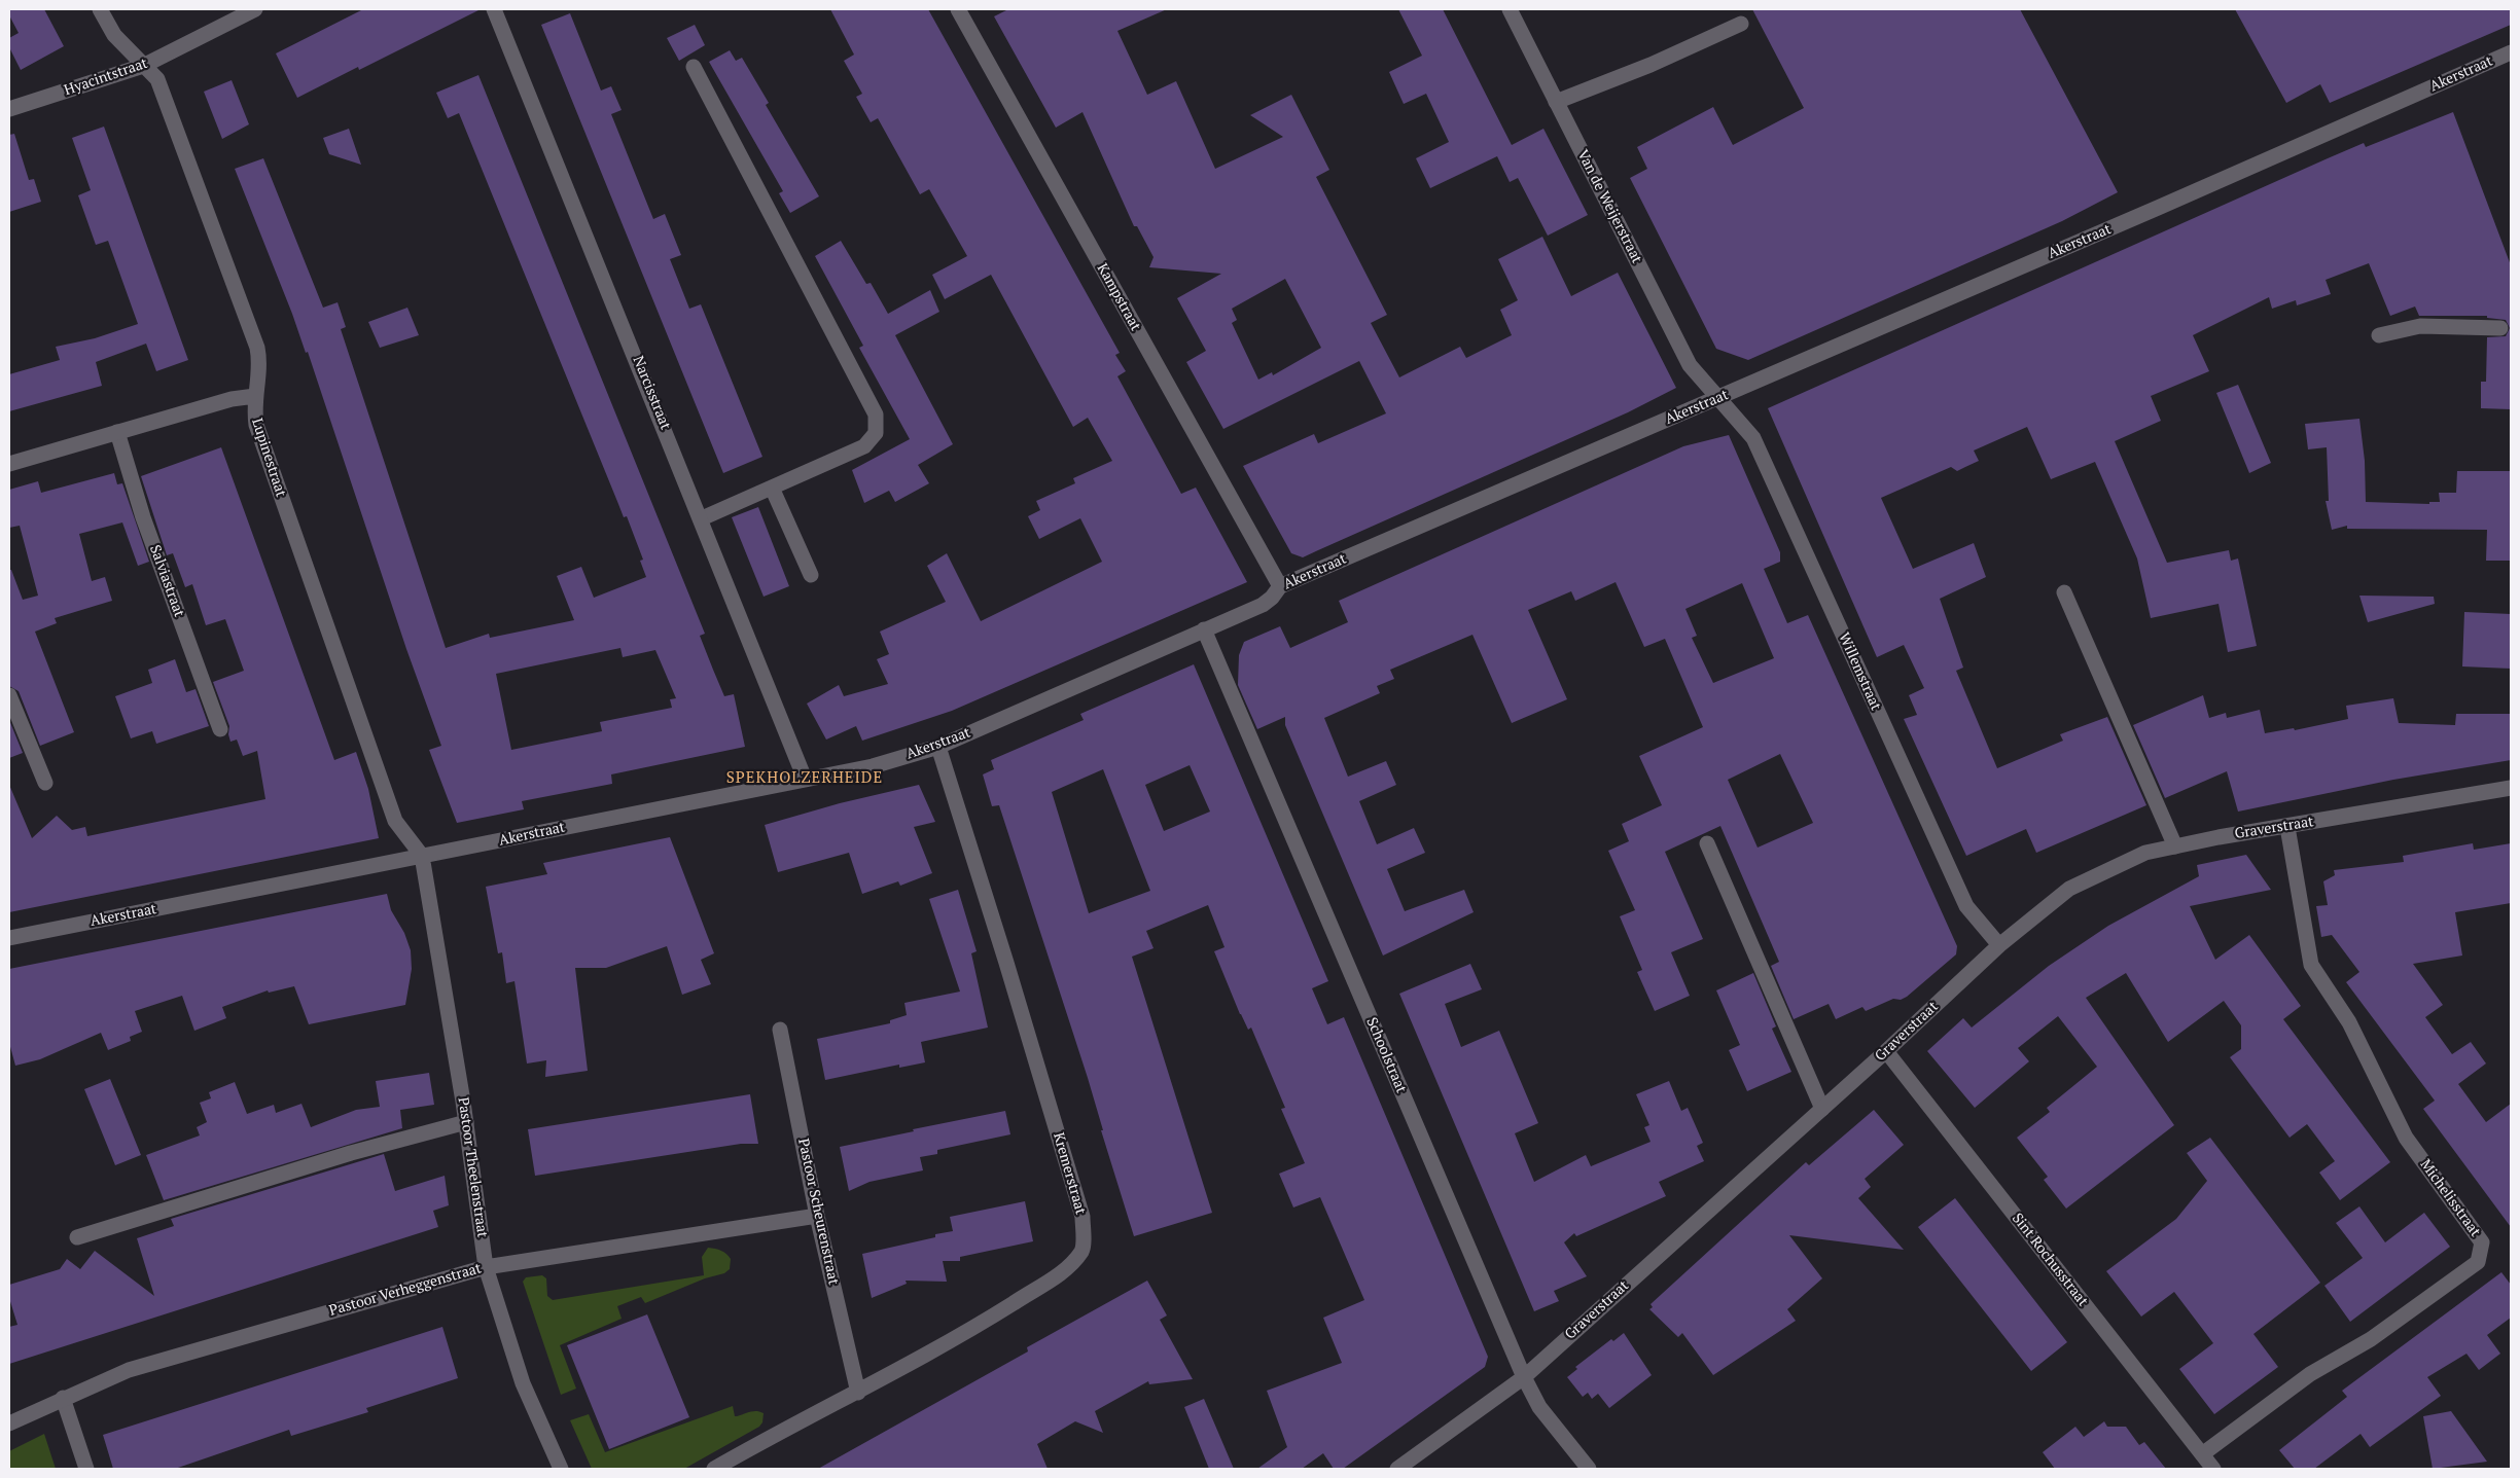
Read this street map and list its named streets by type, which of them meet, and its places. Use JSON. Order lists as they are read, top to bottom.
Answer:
{
  "streets": {
    "street": [
      "Akerstraat",
      "Hyacintstraat",
      "Van de Weijerstraat",
      "Kampstraat",
      "Narcisstraat",
      "Lupinestraat",
      "Salviastraat",
      "Willemstraat",
      "Graverstraat",
      "Schoolstraat",
      "Pastoor Theelenstraat",
      "Kremerstraat",
      "Michelisstraat",
      "Pastoor Scheurenstraat",
      "Sint Rochusstraat",
      "Pastoor Verheggenstraat"
    ]
  },
  "crossings": [
    ["Akerstraat", "Van de Weijerstraat"],
    ["Akerstraat", "Kampstraat"],
    ["Akerstraat", "Narcisstraat"],
    ["Akerstraat", "Lupinestraat"],
    ["Akerstraat", "Willemstraat"],
    ["Akerstraat", "Schoolstraat"],
    ["Akerstraat", "Pastoor Theelenstraat"],
    ["Akerstraat", "Kremerstraat"],
    ["Hyacintstraat", "Lupinestraat"],
    ["Van de Weijerstraat", "Willemstraat"],
    ["Lupinestraat", "Pastoor Theelenstraat"],
    ["Willemstraat", "Graverstraat"],
    ["Graverstraat", "Schoolstraat"],
    ["Graverstraat", "Michelisstraat"],
    ["Graverstraat", "Sint Rochusstraat"],
    ["Pastoor Theelenstraat", "Pastoor Verheggenstraat"],
    ["Kremerstraat", "Pastoor Scheurenstraat"],
    ["Michelisstraat", "Sint Rochusstraat"],
    ["Pastoor Scheurenstraat", "Pastoor Verheggenstraat"]
  ],
  "districts": ["SPEKHOLZERHEIDE"]
}
